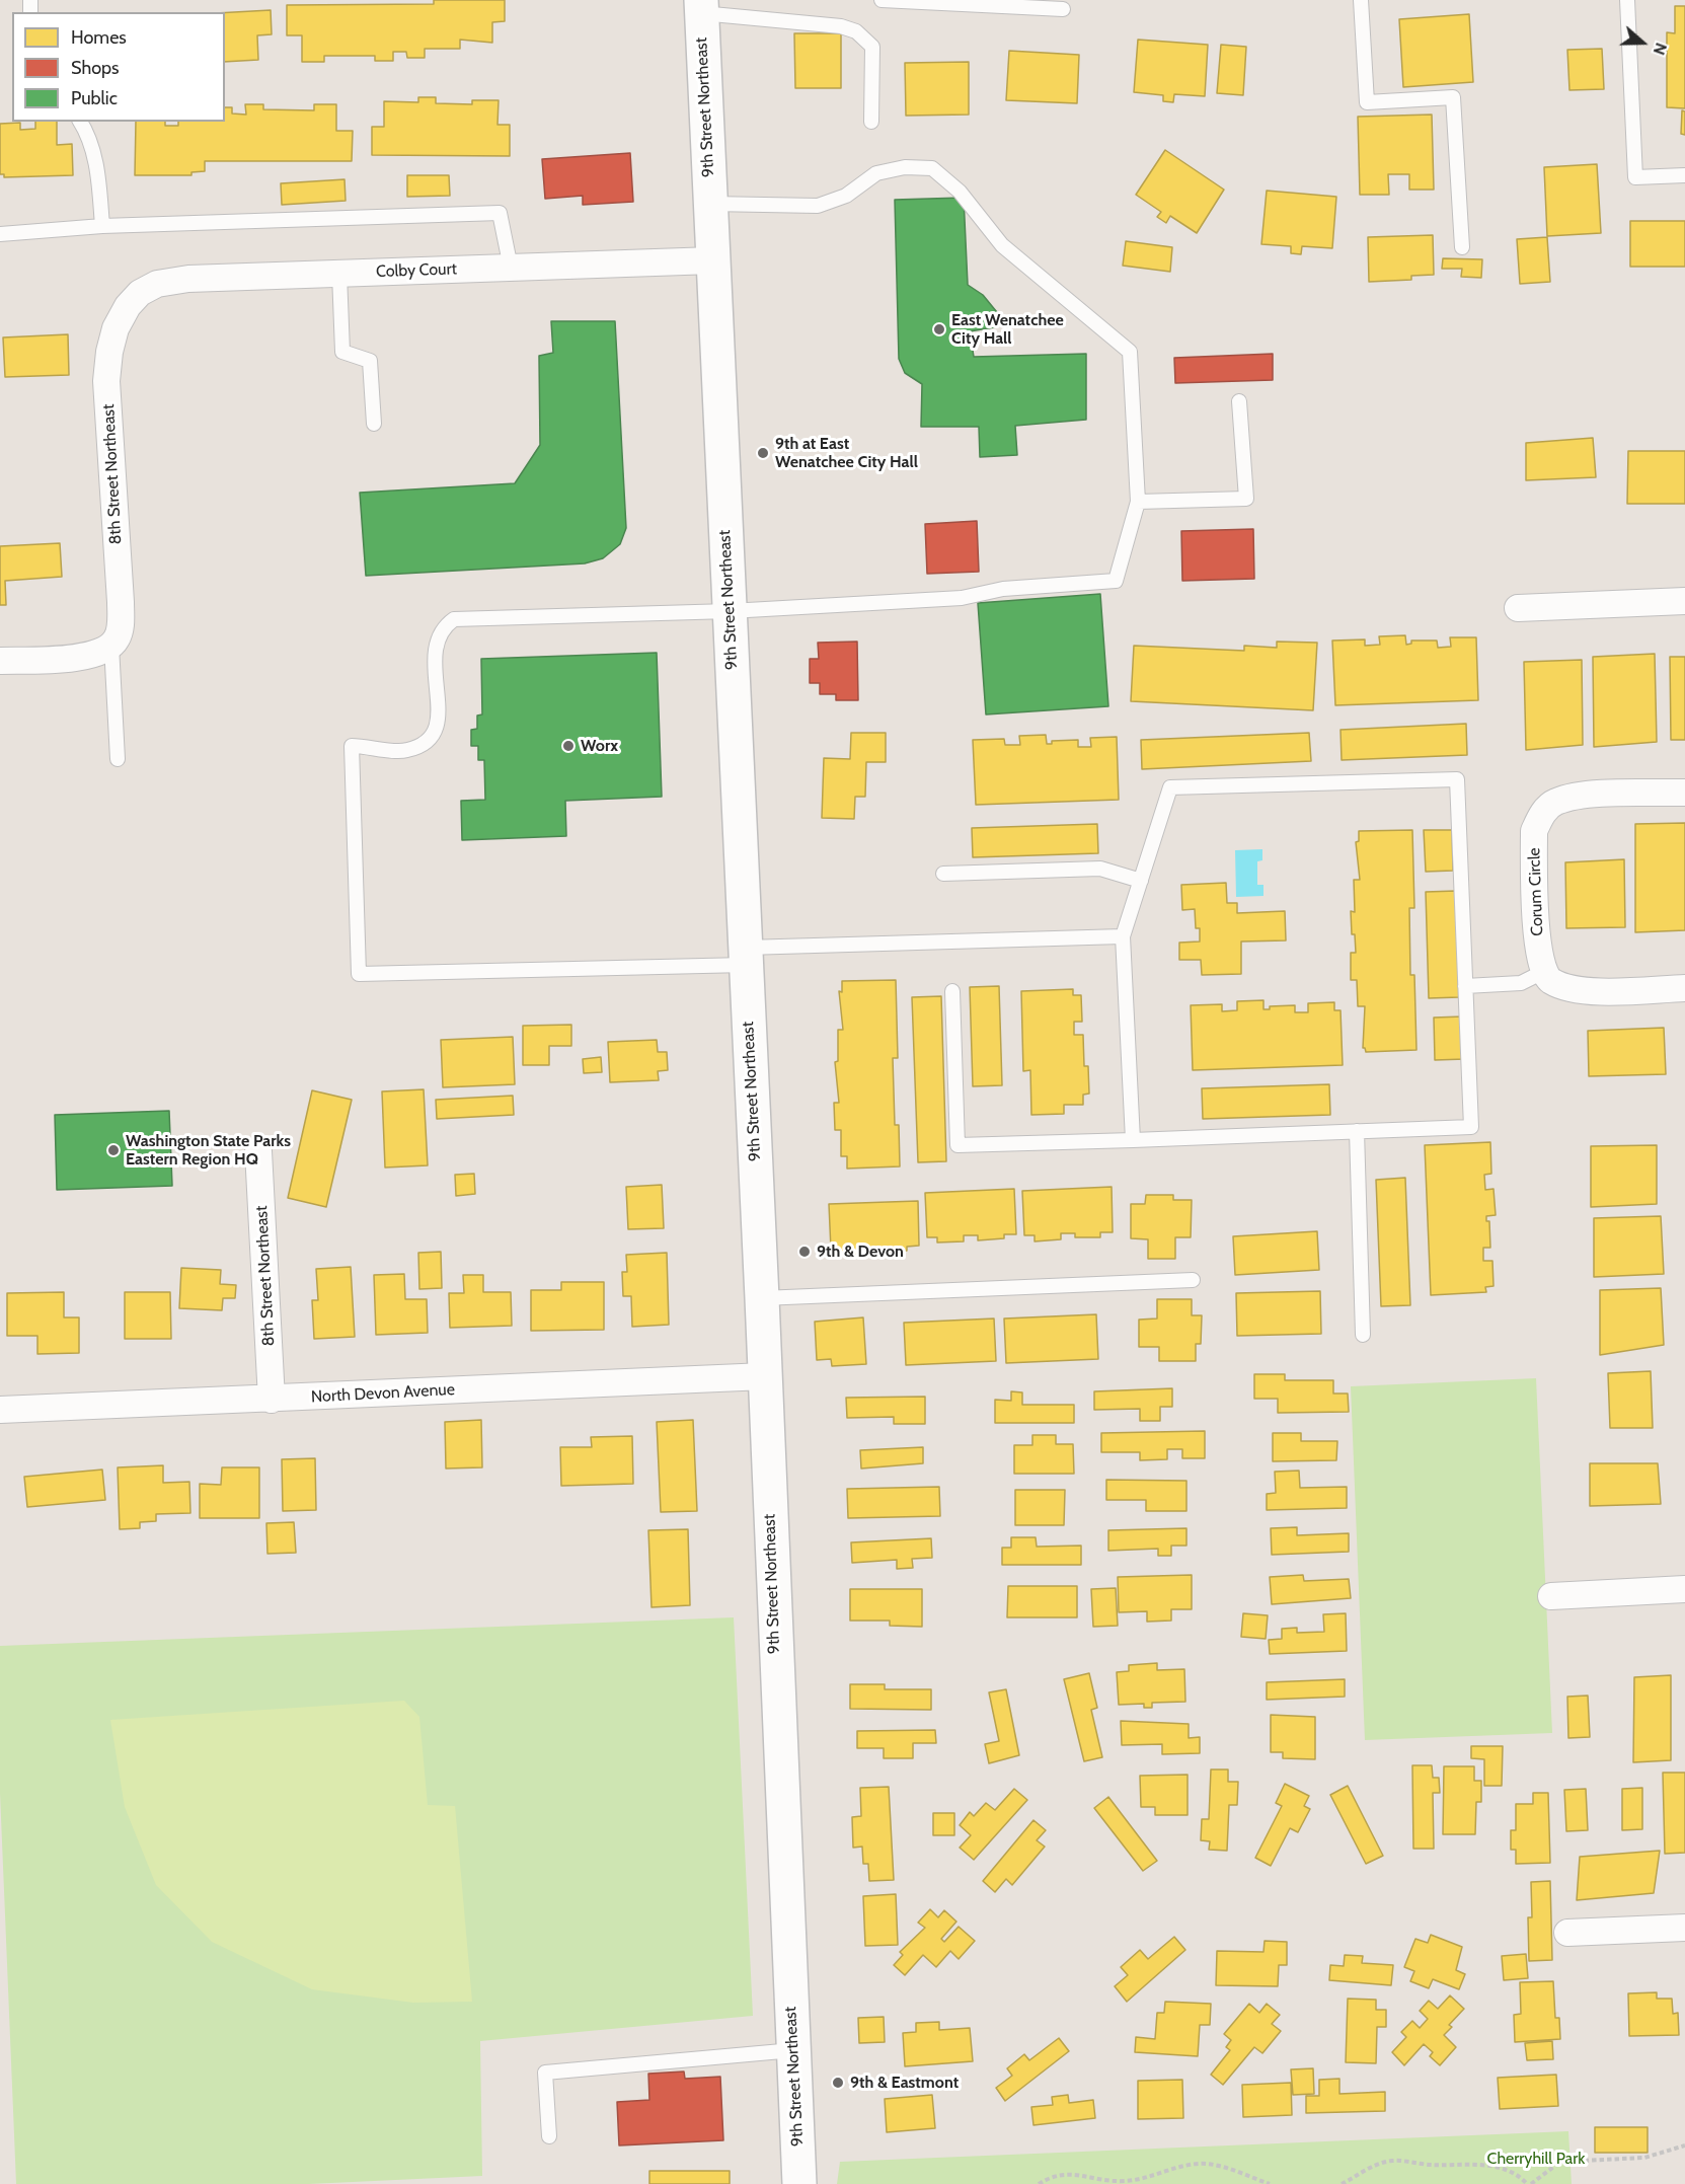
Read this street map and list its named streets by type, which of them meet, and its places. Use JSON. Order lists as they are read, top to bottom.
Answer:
{
  "streets": {
    "main road": ["9th Street Northeast"],
    "street": [
      "Colby Court",
      "8th Street Northeast",
      "Corum Circle",
      "North Devon Avenue"
    ]
  },
  "crossings": [
    ["9th Street Northeast", "Colby Court"],
    ["9th Street Northeast", "North Devon Avenue"],
    ["Colby Court", "8th Street Northeast"],
    ["8th Street Northeast", "North Devon Avenue"]
  ],
  "parks": ["Cherryhill Park"],
  "places": [
    "East Wenatchee City Hall",
    "9th at East Wenatchee City Hall",
    "Worx",
    "Washington State Parks Eastern Region HQ",
    "9th & Devon",
    "9th & Eastmont"
  ],
  "legend": ["Homes", "Shops", "Public"],
  "north": "right"
}
